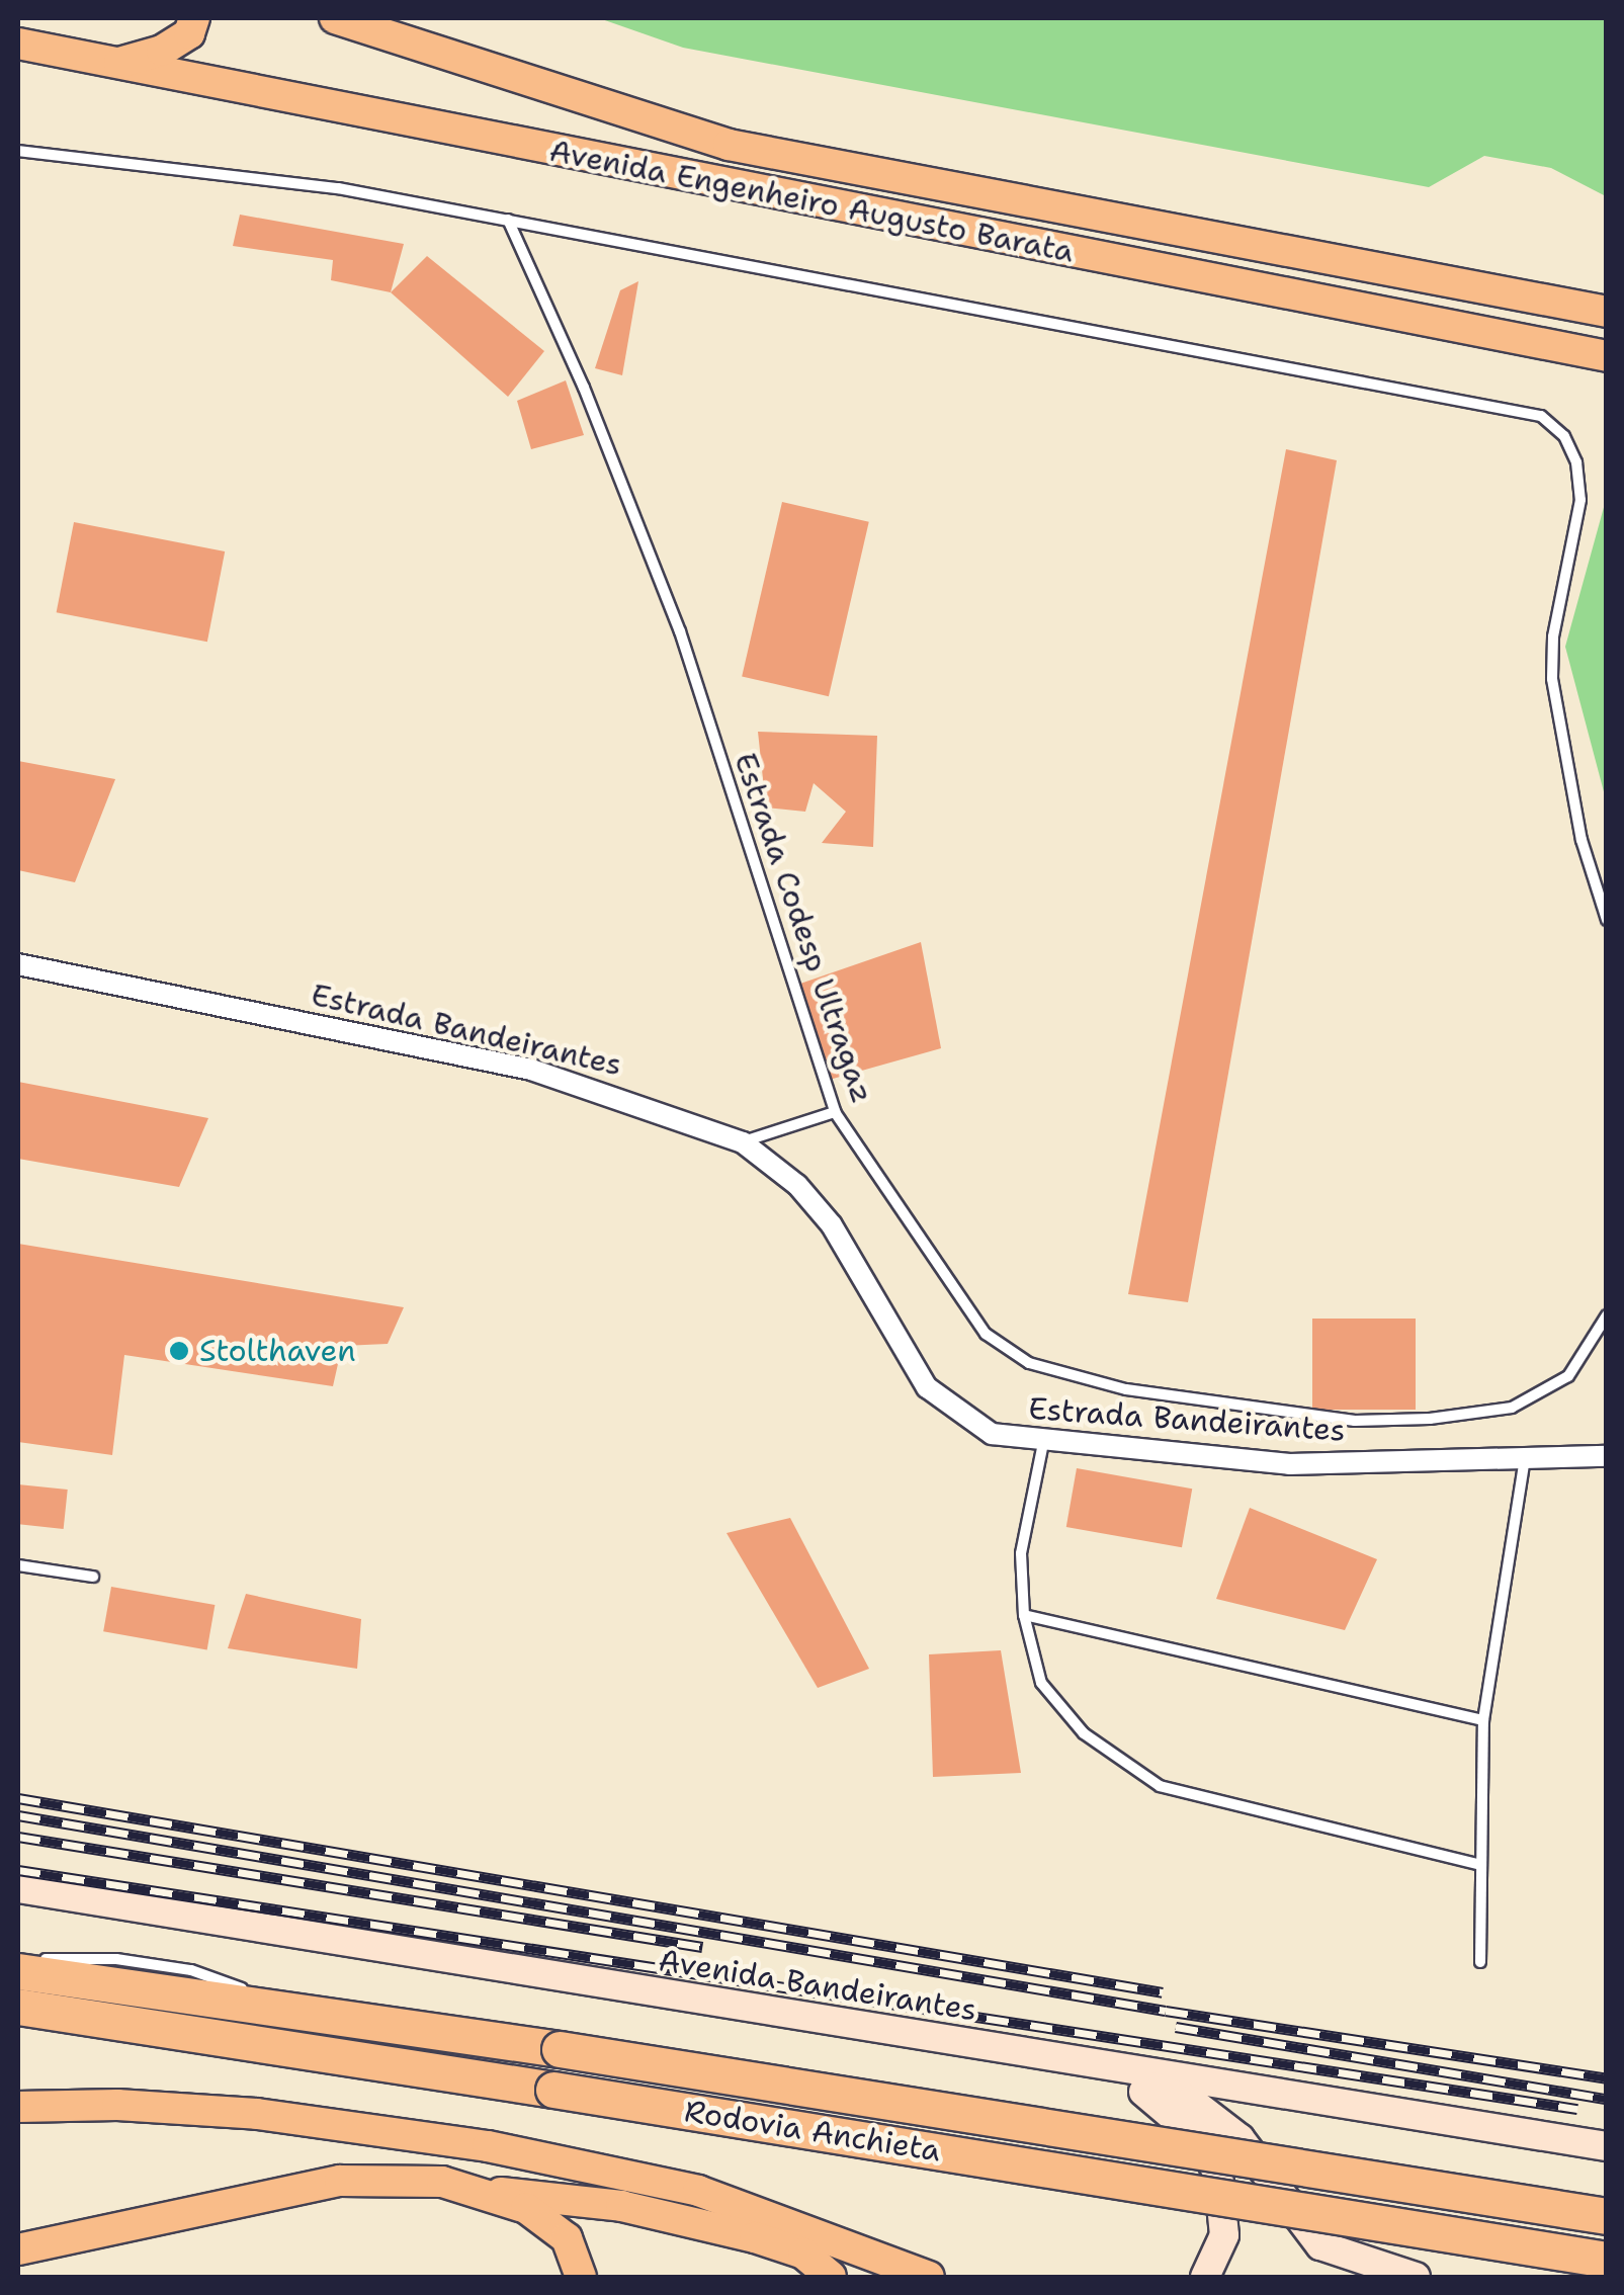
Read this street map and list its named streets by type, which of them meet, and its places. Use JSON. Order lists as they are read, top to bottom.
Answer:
{
  "streets": {
    "highway": ["Rodovia Anchieta"],
    "main road": ["Avenida Engenheiro Augusto Barata", "Avenida Bandeirantes"],
    "street": ["Estrada Bandeirantes"],
    "lane": ["Estrada Codesp Ultragaz"]
  },
  "places": ["Stolthaven"]
}
